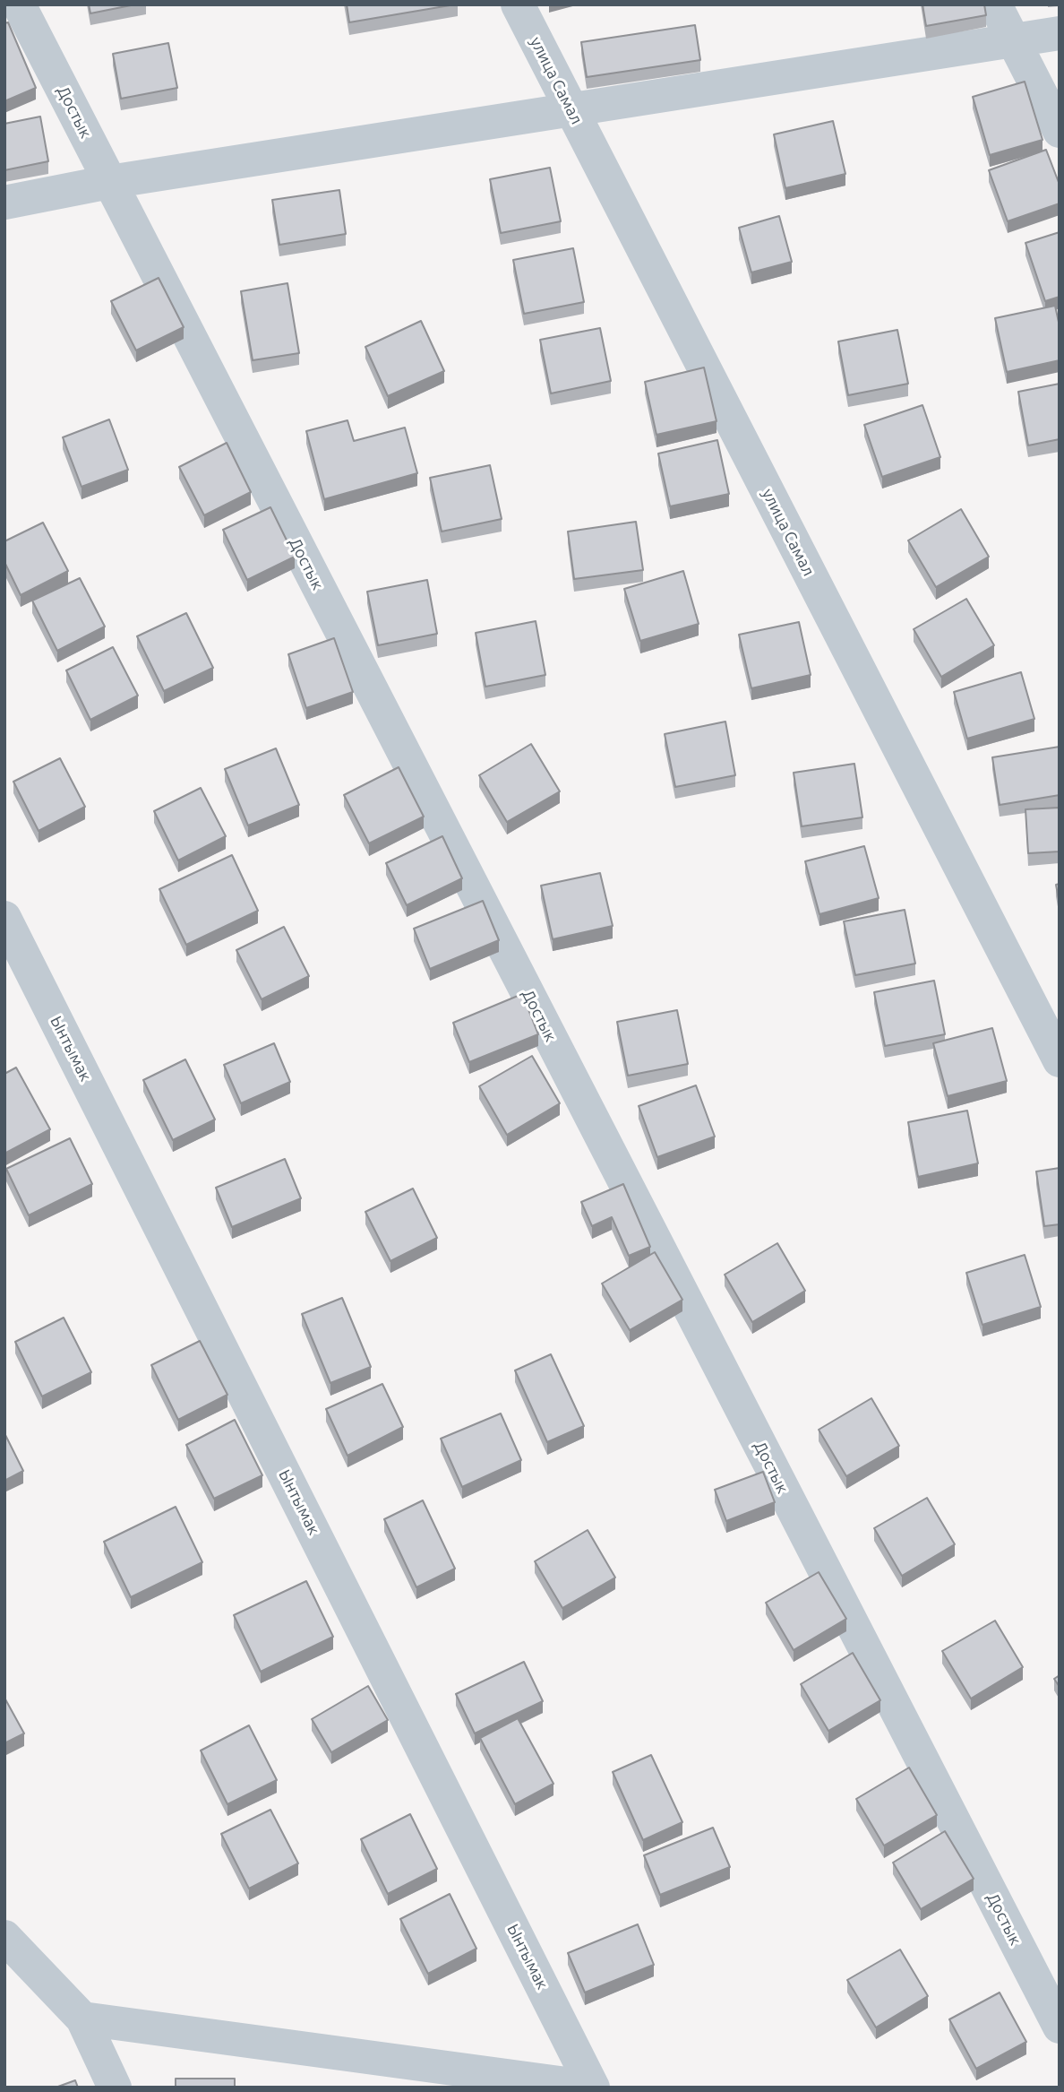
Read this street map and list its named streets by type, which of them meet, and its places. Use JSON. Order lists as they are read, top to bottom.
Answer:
{
  "streets": {
    "street": ["улица Самал", "Достык", "Ынтымак"]
  }
}
